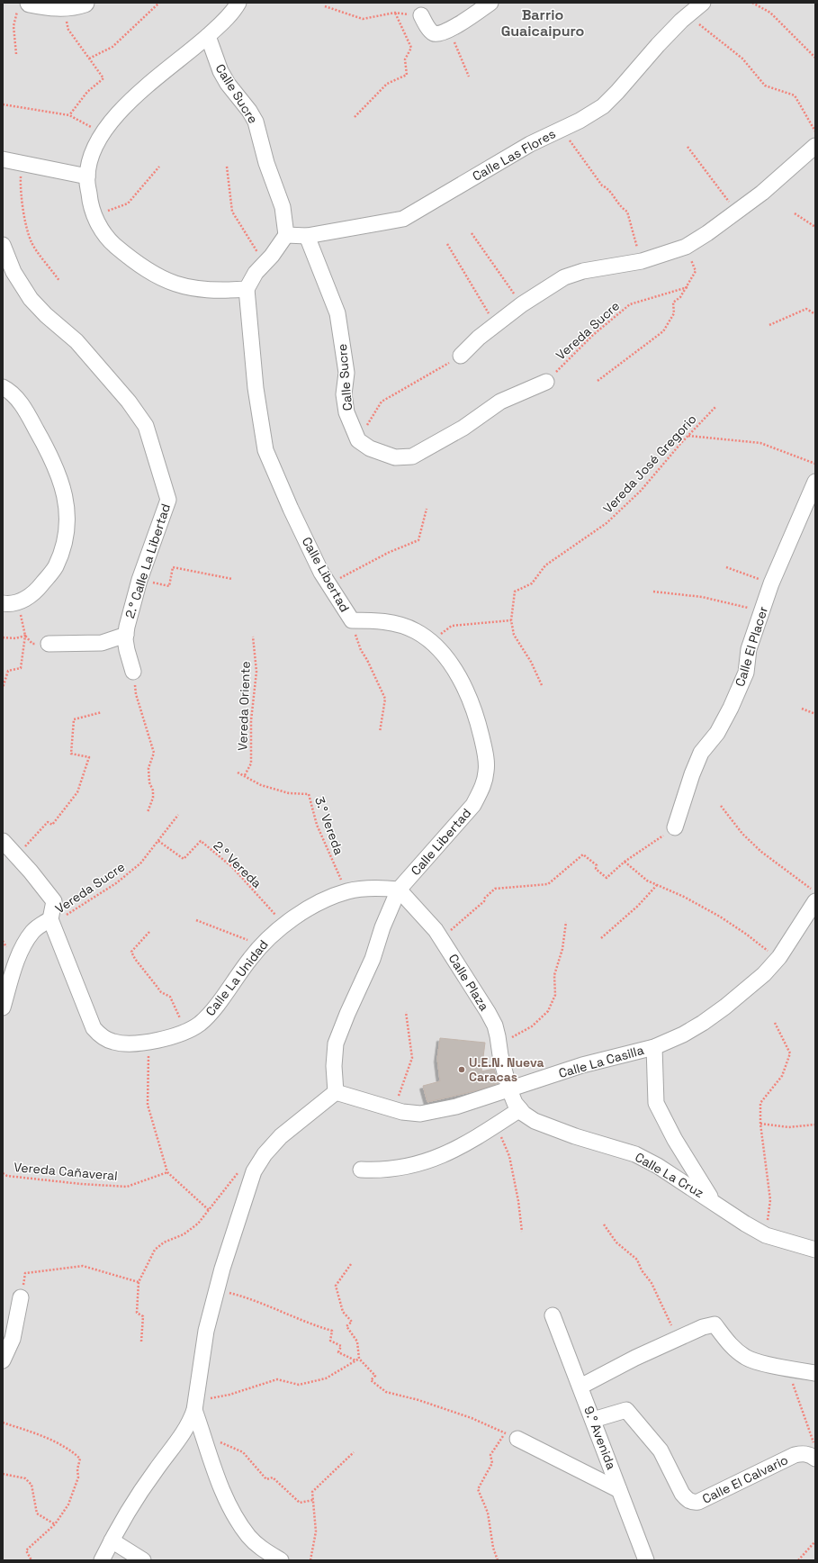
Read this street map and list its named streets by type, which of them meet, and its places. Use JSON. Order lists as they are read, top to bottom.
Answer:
{
  "streets": {
    "street": [
      "Calle Sucre",
      "Calle Las Flores",
      "2.° Calle La Libertad",
      "Calle Libertad",
      "Calle El Placer",
      "Calle La Unidad",
      "Calle Plaza",
      "Calle La Casilla",
      "Calle La Cruz",
      "9.° Avenida",
      "Calle El Calvario"
    ],
    "path": [
      "Vereda Sucre",
      "Vereda José Gregorio",
      "Vereda Oriente",
      "3.° Vereda",
      "2.° Vereda",
      "Vereda Cañaveral"
    ]
  },
  "crossings": [
    ["Calle Sucre", "Calle Las Flores"],
    ["Vereda Sucre", "2.° Vereda"],
    ["Vereda Sucre", "Calle La Unidad"],
    ["Calle Libertad", "Calle La Unidad"],
    ["Calle Libertad", "Calle Plaza"],
    ["Calle Libertad", "Calle La Casilla"],
    ["Vereda Oriente", "3.° Vereda"],
    ["3.° Vereda", "Calle La Unidad"],
    ["2.° Vereda", "Calle La Unidad"],
    ["Calle La Unidad", "Calle Plaza"],
    ["Calle Plaza", "Calle La Casilla"],
    ["Calle Plaza", "Calle La Cruz"],
    ["Calle La Casilla", "Calle La Cruz"],
    ["9.° Avenida", "Calle El Calvario"]
  ],
  "districts": ["Barrio Guaicaipuro"],
  "places": ["U.E.N. Nueva Caracas"]
}
